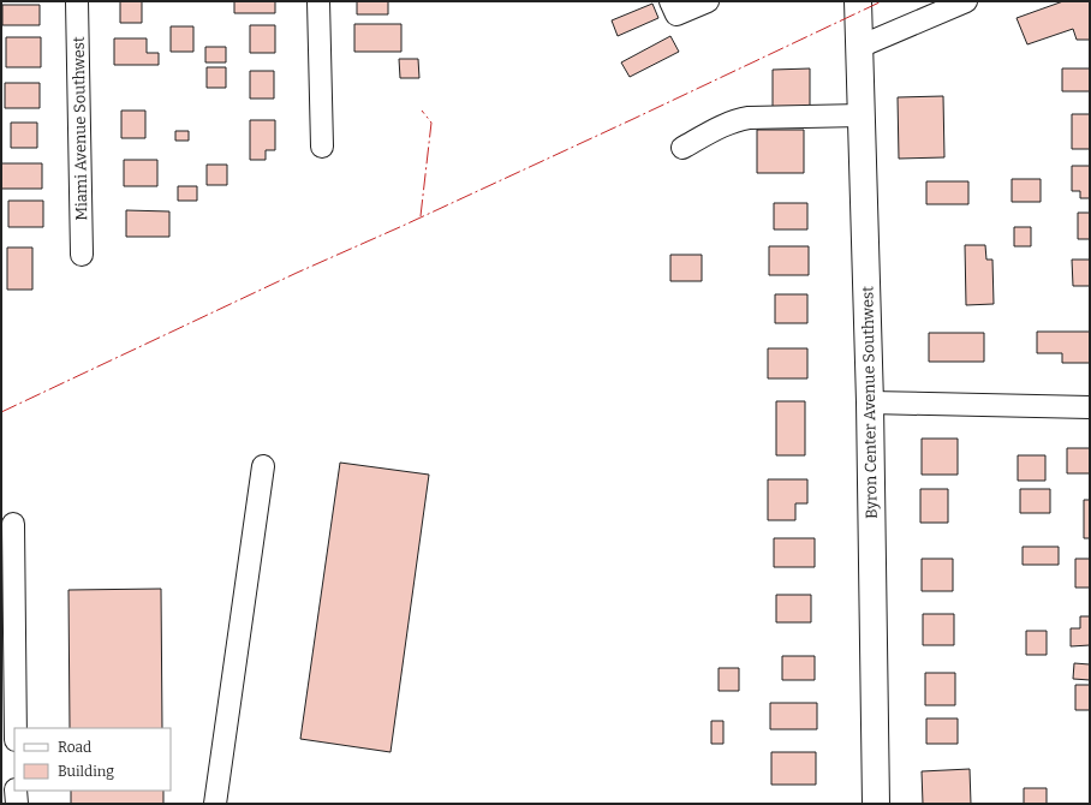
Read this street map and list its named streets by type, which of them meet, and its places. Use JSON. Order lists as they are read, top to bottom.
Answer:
{
  "streets": {
    "main road": ["Byron Center Avenue Southwest"],
    "street": ["Miami Avenue Southwest"]
  },
  "legend": ["Road", "Building"]
}
